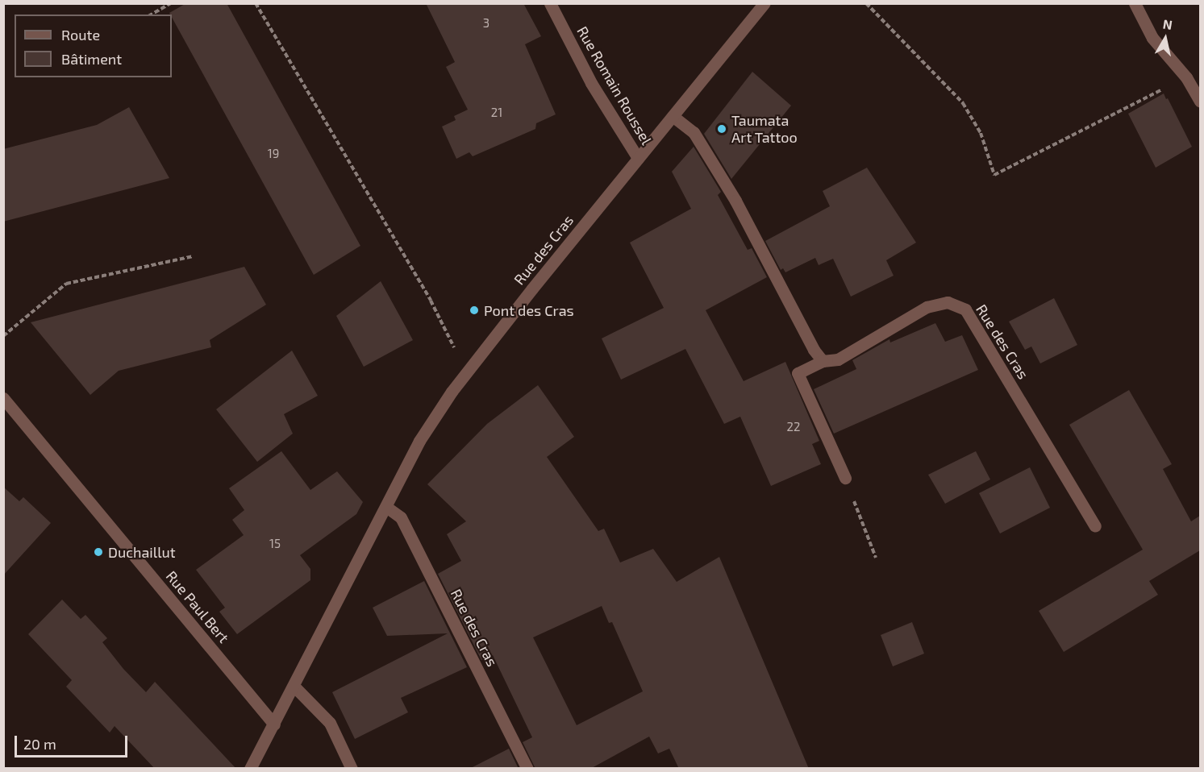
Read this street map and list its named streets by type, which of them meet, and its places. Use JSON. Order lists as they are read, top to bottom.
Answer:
{
  "streets": {
    "street": ["Rue Romain Roussel", "Rue des Cras", "Rue Paul Bert"]
  },
  "crossings": [
    ["Rue Romain Roussel", "Rue des Cras"],
    ["Rue des Cras", "Rue Paul Bert"]
  ],
  "places": ["Taumata Art Tattoo", "Pont des Cras", "Duchaillut"],
  "house_numbers": [
    "3",
    "21",
    "19",
    "22",
    "15"
  ],
  "legend": ["Route", "Bâtiment"],
  "scale_bar": "20 m",
  "north": "top"
}
